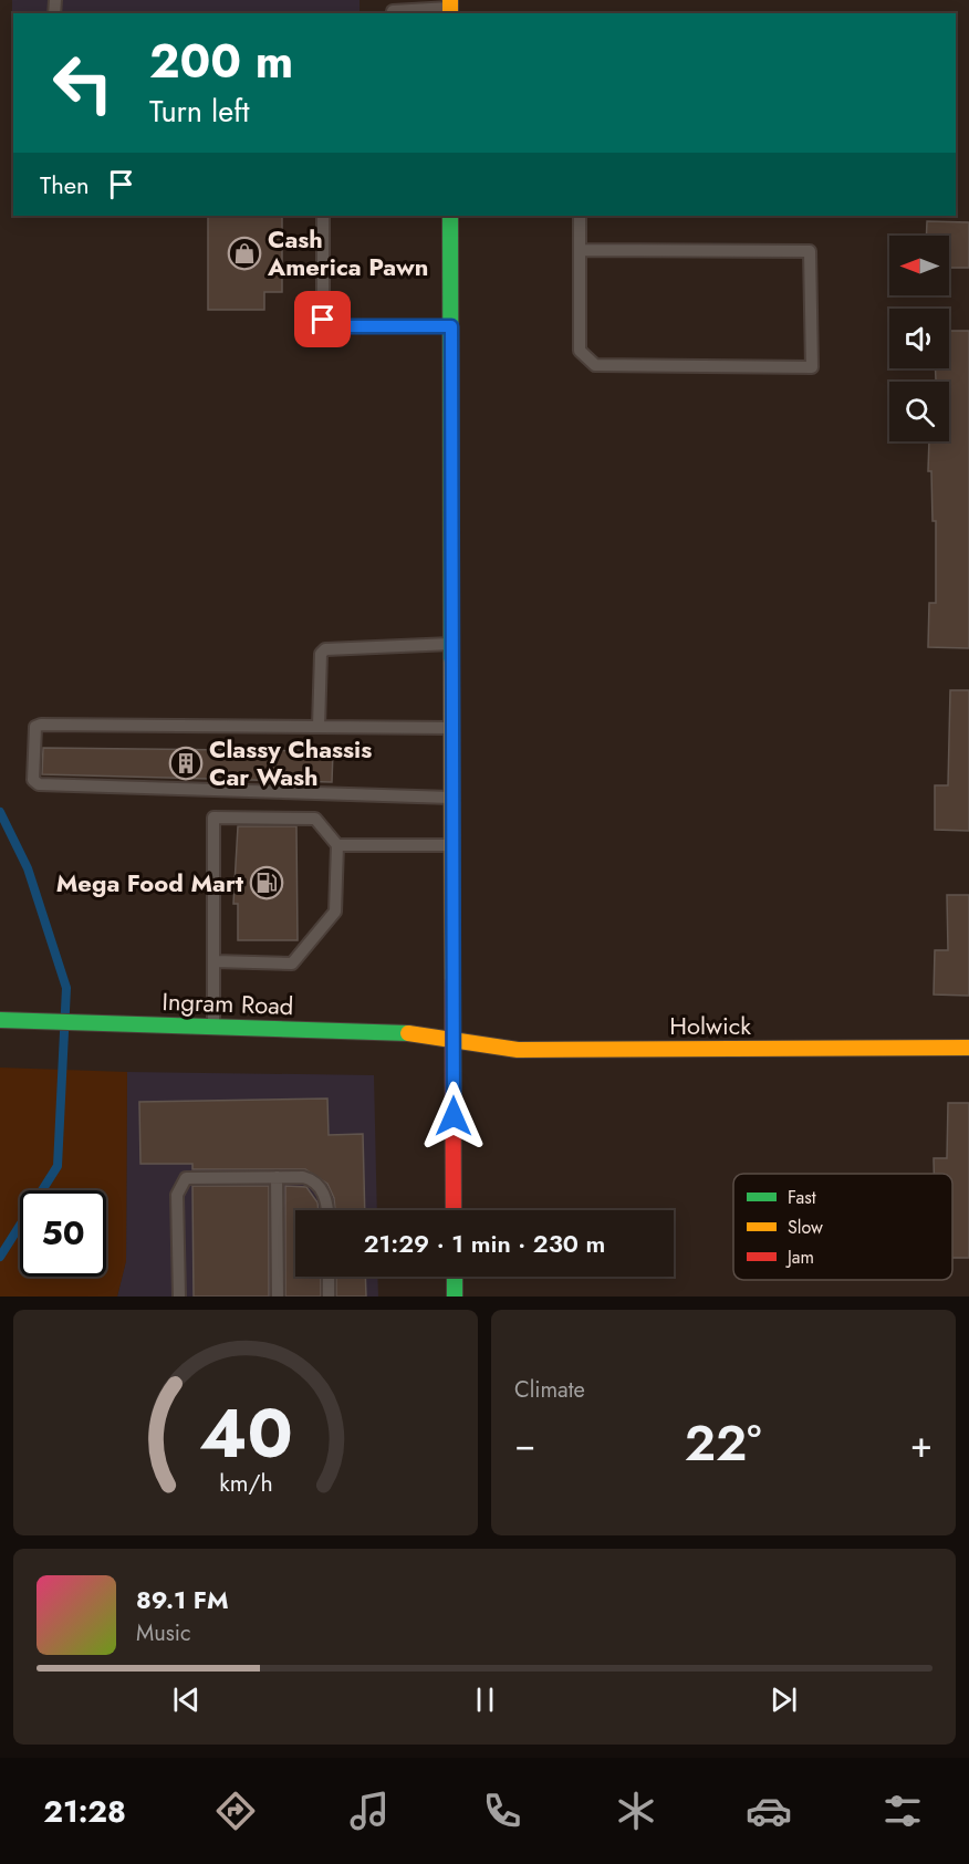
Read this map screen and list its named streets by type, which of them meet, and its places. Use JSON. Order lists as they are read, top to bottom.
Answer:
{
  "streets": {
    "main road": ["Ingram Road", "Holwick"]
  },
  "crossings": [
    ["Ingram Road", "Holwick"]
  ],
  "places": {
    "shop": ["Cash America Pawn"],
    "building": ["Classy Chassis Car Wash"],
    "fuel station": ["Mega Food Mart"]
  },
  "legend": ["Fast", "Slow", "Jam"],
  "north": "left",
  "page": {
    "turn": ["200 m", "Turn left"],
    "then": "Then",
    "limit": "50",
    "trip": "21:29 · 1 min · 230 m",
    "tile": "Climate",
    "heat": ["−", "22°", "+"],
    "song": ["89.1 FM", "Music"],
    "tabs": "21:28",
    "gauge": ["40", "km/h"]
  }
}
